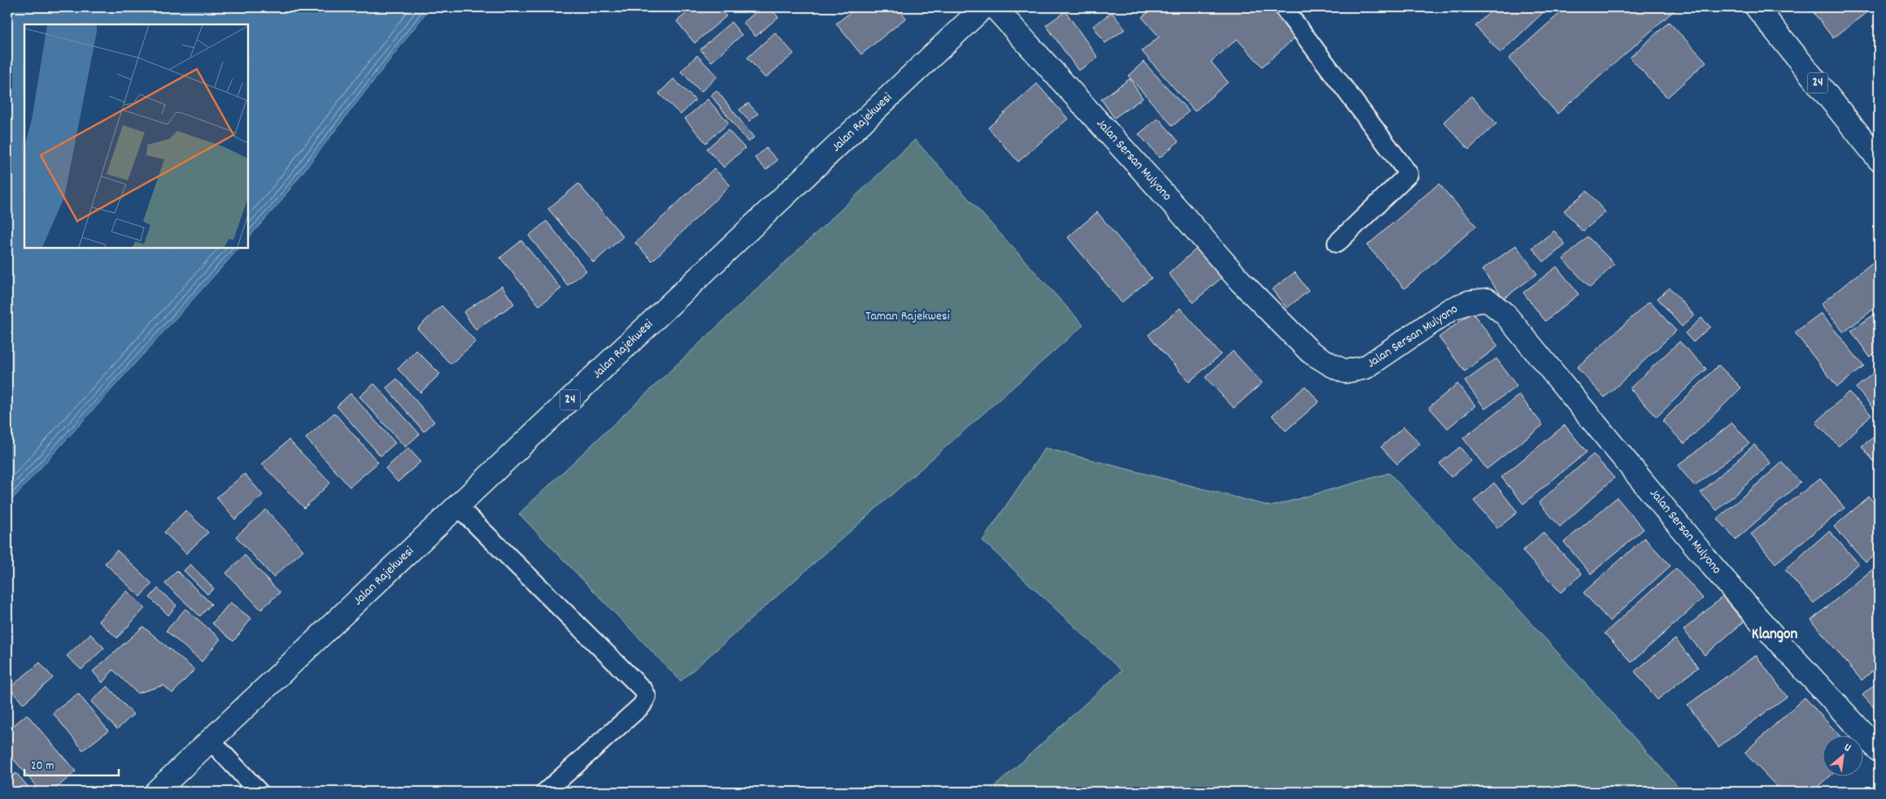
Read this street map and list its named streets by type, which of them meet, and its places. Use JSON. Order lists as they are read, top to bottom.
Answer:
{
  "streets": {
    "main road": ["24", "Jalan Rajekwesi", "Jalan Sersan Mulyono"]
  },
  "districts": ["Klangon"],
  "parks": ["Taman Rajekwesi"],
  "scale_bar": "20 m",
  "north": "top right"
}
